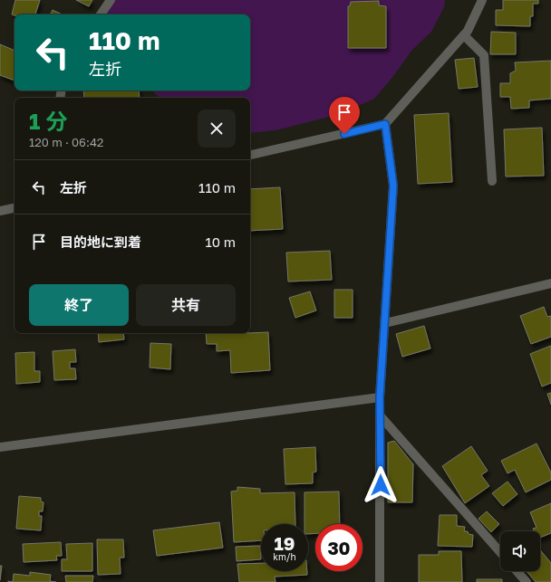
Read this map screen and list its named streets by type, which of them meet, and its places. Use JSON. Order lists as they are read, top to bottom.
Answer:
{
  "page": {
    "turn": ["110 m", "左折"],
    "heading": ["1 分", "120 m · 06:42"],
    "list": [
      {
        "name": "左折",
        "value": "110 m"
      },
      {
        "name": "目的地に到着",
        "value": "10 m"
      }
    ],
    "buttons": ["終了", "共有"],
    "speed": "19 km/h",
    "limit": "30"
  }
}
